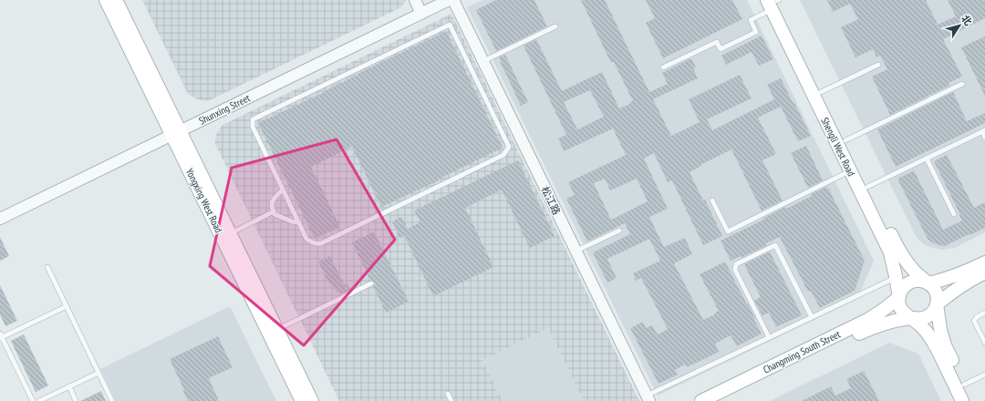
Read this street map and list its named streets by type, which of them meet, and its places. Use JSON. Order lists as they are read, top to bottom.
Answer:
{
  "streets": {
    "main road": ["Shengli West Road", "Yongxing West Road", "Changming South Street"],
    "street": ["Shunxing Street", "松江路"]
  },
  "crossings": [
    ["Shunxing Street", "Yongxing West Road"],
    ["Shengli West Road", "Changming South Street"]
  ],
  "north": "top right"
}
